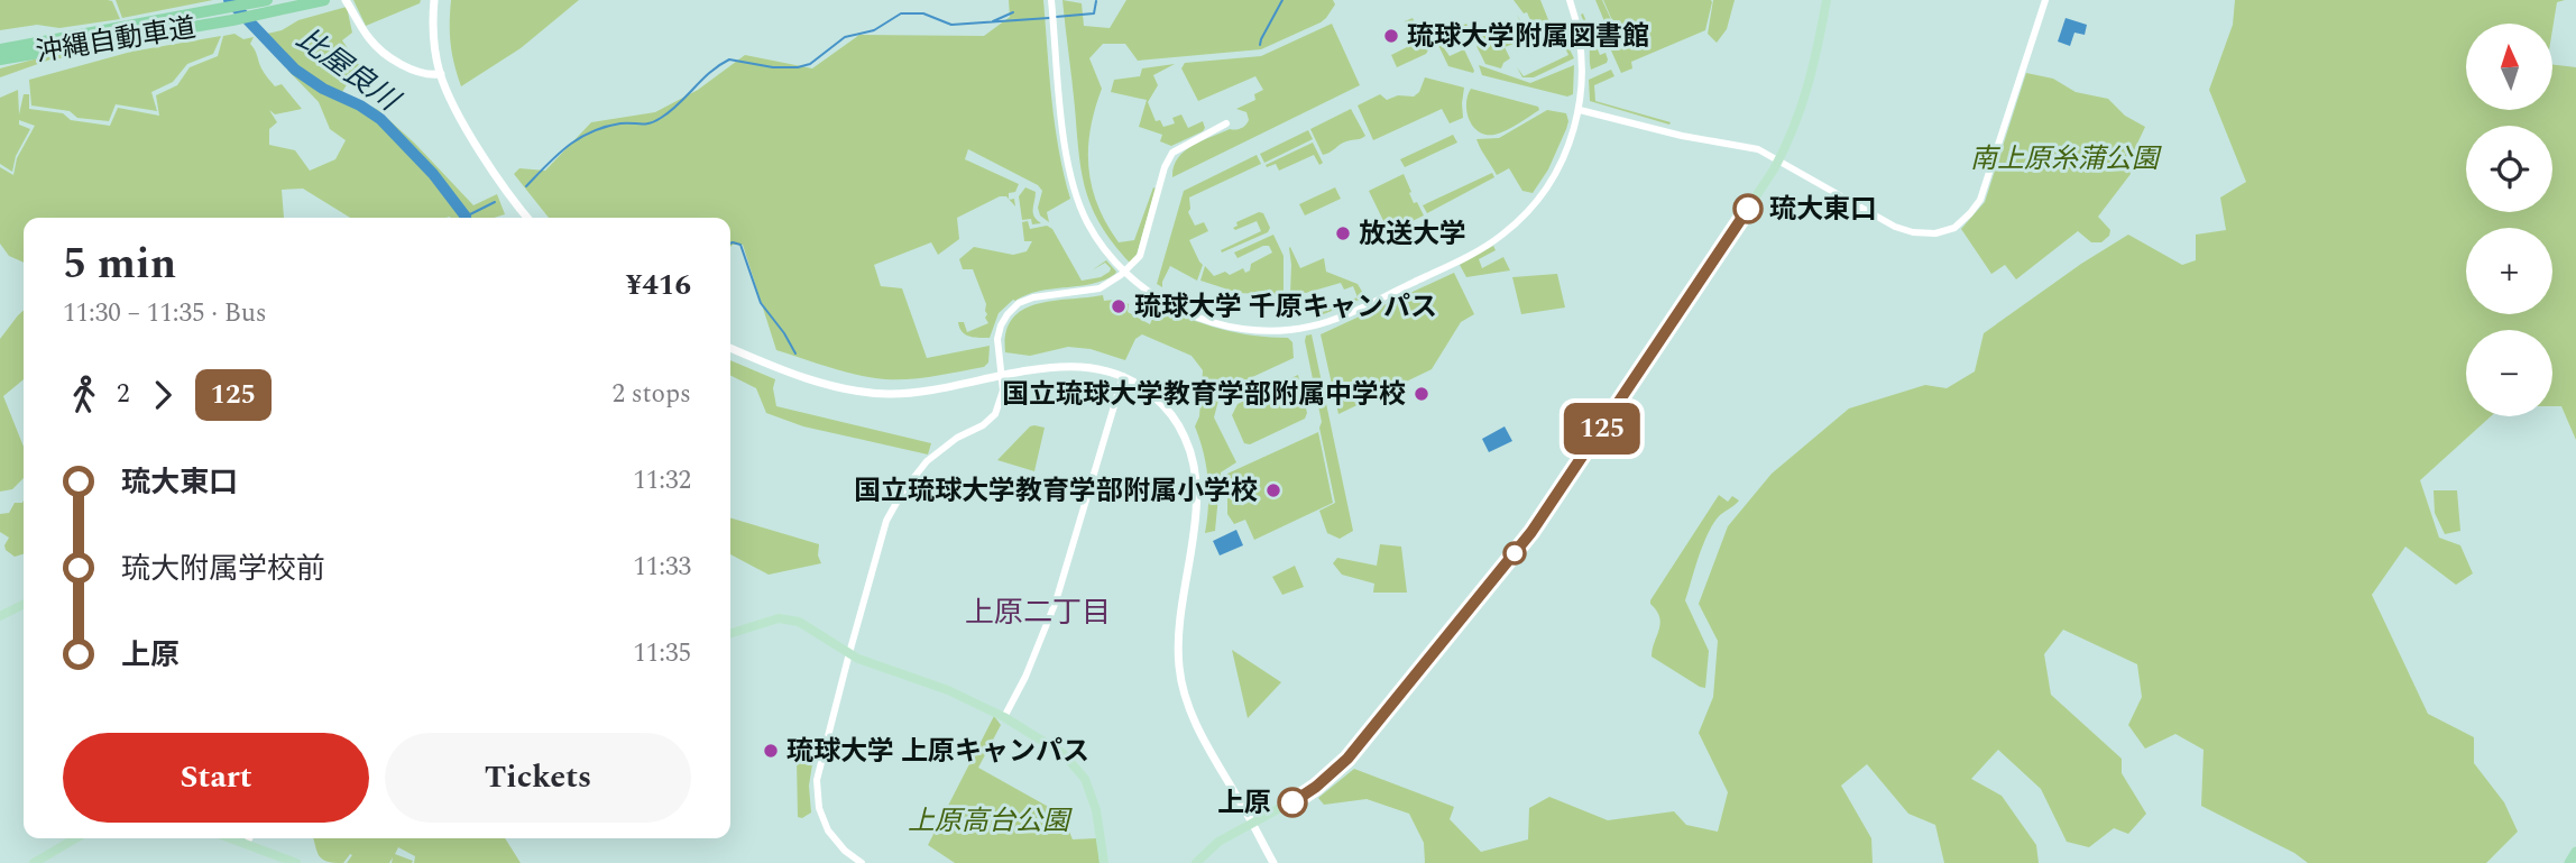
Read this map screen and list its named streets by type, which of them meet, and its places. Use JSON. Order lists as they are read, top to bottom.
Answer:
{
  "streets": {
    "highway": ["沖縄自動車道"]
  },
  "districts": ["上原二丁目"],
  "water": ["比屋良川"],
  "parks": ["南上原糸蒲公園", "上原高台公園"],
  "places": [
    "琉球大学附属図書館",
    "琉大東口",
    "放送大学",
    "琉球大学 千原キャンパス",
    "国立琉球大学教育学部附属中学校",
    "国立琉球大学教育学部附属小学校",
    "琉球大学 上原キャンパス",
    "上原"
  ],
  "lines": ["bus line 125"],
  "north": "top",
  "page": {
    "on_map": "125",
    "map_buttons": ["+", "−"],
    "heading": ["5 min", "11:30 – 11:35 · Bus", "¥416"],
    "legs": ["2", "125", "2 stops"],
    "list": [
      {
        "name": "琉大東口",
        "value": "11:32"
      },
      {
        "name": "琉大附属学校前",
        "value": "11:33"
      },
      {
        "name": "上原",
        "value": "11:35"
      }
    ],
    "buttons": ["Start", "Tickets"]
  }
}
